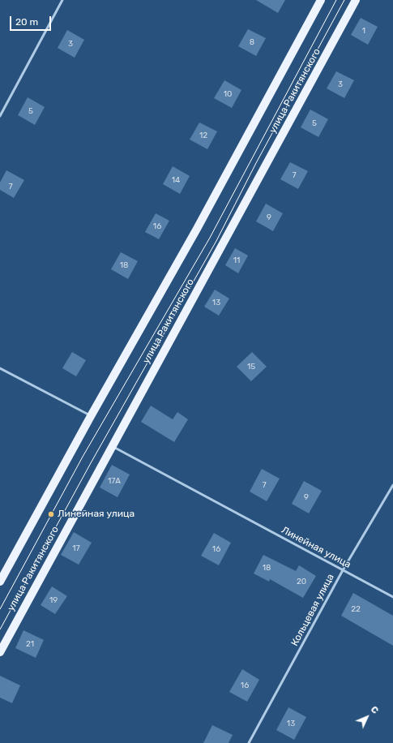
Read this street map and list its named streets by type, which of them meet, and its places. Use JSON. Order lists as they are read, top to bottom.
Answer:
{
  "streets": {
    "main road": ["улица Ракитянского"],
    "lane": ["Линейная улица", "Кольцевая улица"]
  },
  "crossings": [
    ["улица Ракитянского", "Линейная улица"],
    ["Линейная улица", "Кольцевая улица"]
  ],
  "places": ["Линейная улица"],
  "house_numbers": [
    "1",
    "8",
    "3",
    "3",
    "10",
    "5",
    "5",
    "12",
    "7",
    "14",
    "7",
    "9",
    "16",
    "11",
    "18",
    "13",
    "15",
    "17А",
    "7",
    "9",
    "17",
    "16",
    "18",
    "20",
    "19",
    "22",
    "21",
    "16",
    "13"
  ],
  "scale_bar": "20 m",
  "north": "top right"
}
